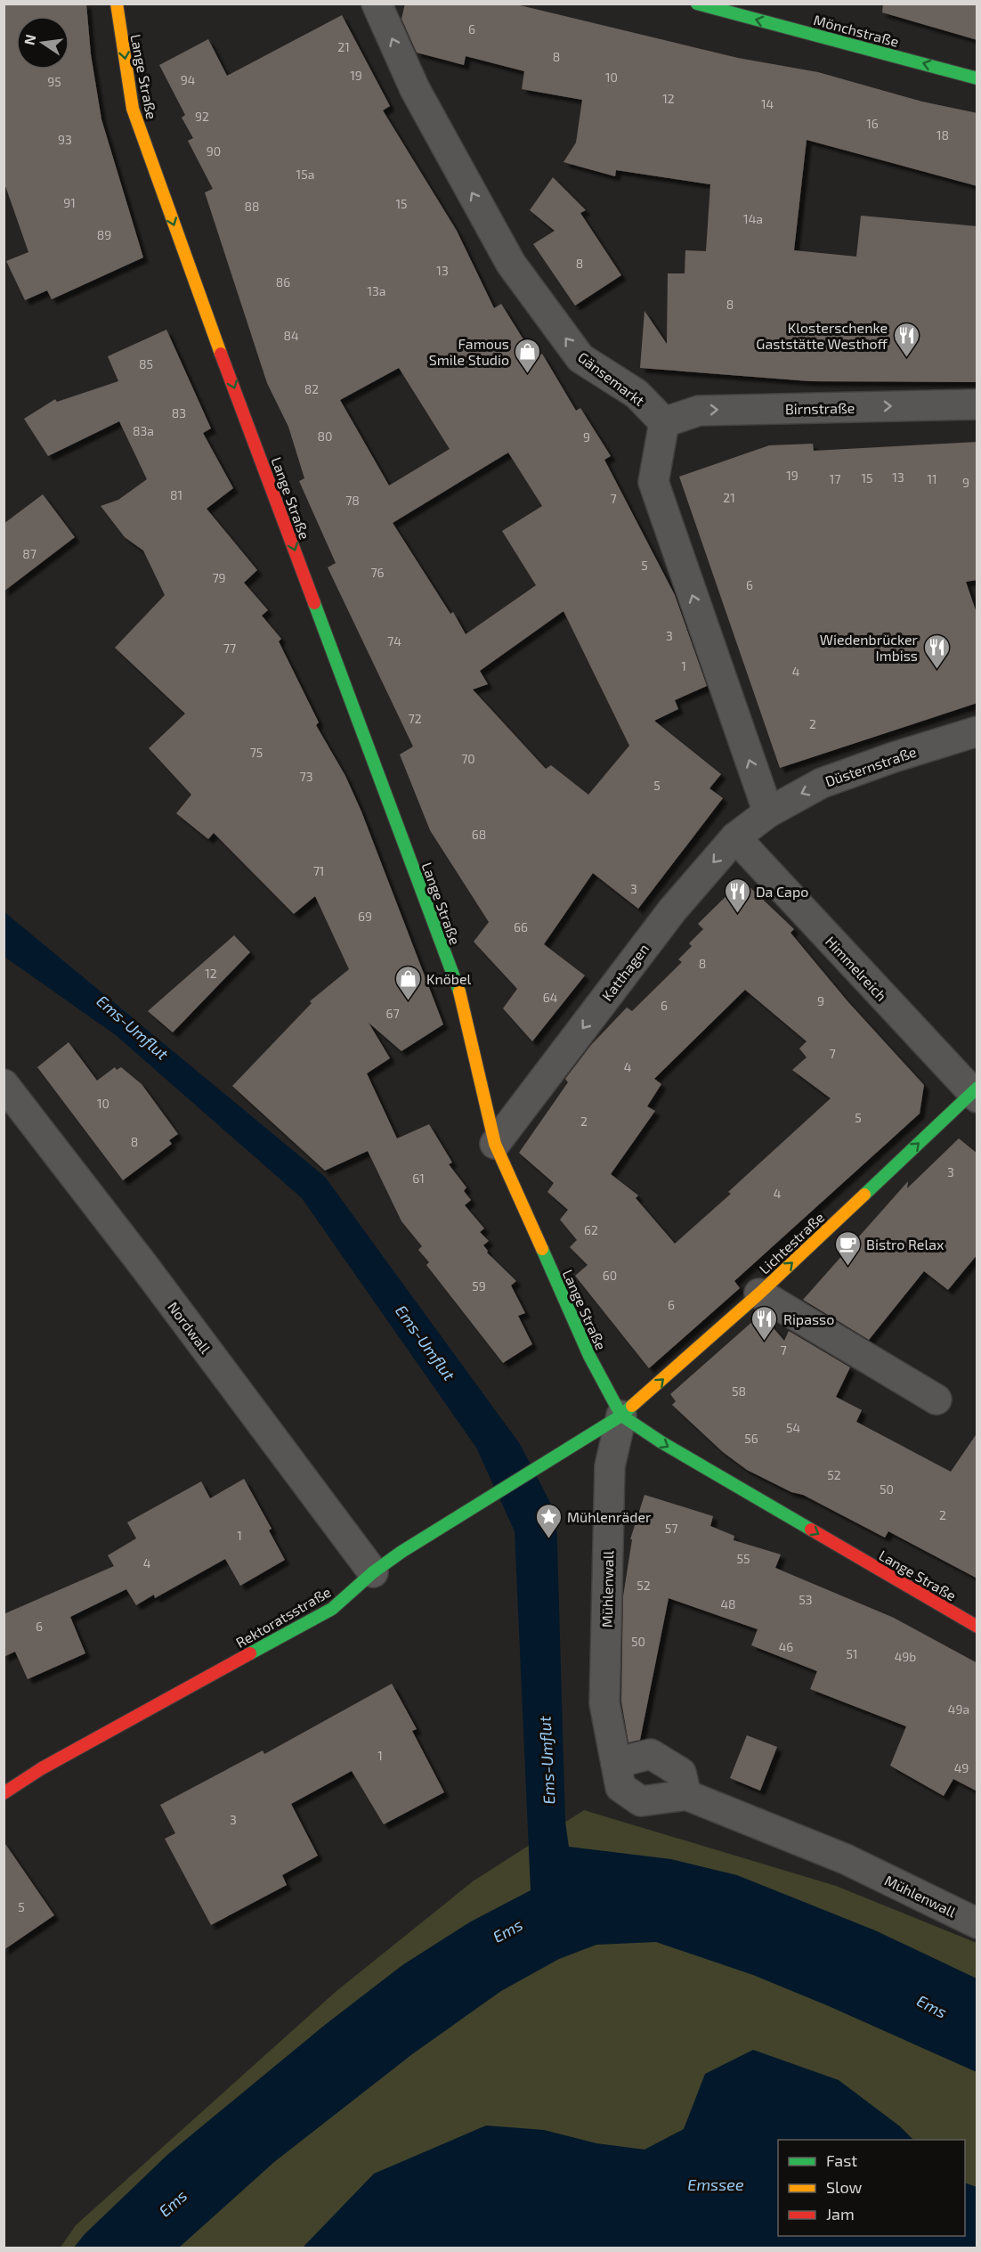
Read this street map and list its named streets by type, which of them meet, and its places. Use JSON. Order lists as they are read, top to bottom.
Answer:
{
  "streets": {
    "street": [
      "Mönchstraße",
      "Lange Straße",
      "Gänsemarkt",
      "Birnstraße",
      "Düsternstraße",
      "Himmelreich",
      "Katthagen",
      "Lichtestraße",
      "Nordwall",
      "Mühlenwall",
      "Rektoratsstraße"
    ]
  },
  "crossings": [
    ["Lange Straße", "Katthagen"],
    ["Lange Straße", "Lichtestraße"],
    ["Lange Straße", "Mühlenwall"],
    ["Lange Straße", "Rektoratsstraße"],
    ["Gänsemarkt", "Birnstraße"],
    ["Düsternstraße", "Katthagen"],
    ["Himmelreich", "Katthagen"],
    ["Himmelreich", "Lichtestraße"],
    ["Lichtestraße", "Mühlenwall"],
    ["Lichtestraße", "Rektoratsstraße"],
    ["Nordwall", "Rektoratsstraße"],
    ["Mühlenwall", "Rektoratsstraße"]
  ],
  "one_way": [
    "Mönchstraße",
    "Lange Straße",
    "Gänsemarkt",
    "Birnstraße",
    "Düsternstraße",
    "Katthagen",
    "Lichtestraße"
  ],
  "water": ["Ems-Umflut", "Ems", "Emssee"],
  "places": {
    "restaurant": [
      "Klosterschenke Gaststätte Westhoff",
      "Wiedenbrücker Imbiss",
      "Da Capo",
      "Ripasso"
    ],
    "shop": ["Famous Smile Studio", "Knöbel"],
    "cafe": ["Bistro Relax"],
    "place": ["Mühlenräder"]
  },
  "house_numbers": [
    "6",
    "21",
    "8",
    "19",
    "10",
    "94",
    "95",
    "12",
    "14",
    "92",
    "16",
    "18",
    "93",
    "90",
    "15a",
    "91",
    "15",
    "88",
    "14a",
    "89",
    "8",
    "13",
    "86",
    "13a",
    "8",
    "84",
    "85",
    "82",
    "83",
    "83a",
    "80",
    "9",
    "19",
    "13",
    "15",
    "17",
    "11",
    "9",
    "81",
    "21",
    "7",
    "78",
    "87",
    "5",
    "76",
    "79",
    "6",
    "3",
    "74",
    "77",
    "1",
    "4",
    "72",
    "2",
    "75",
    "70",
    "73",
    "5",
    "68",
    "71",
    "3",
    "69",
    "66",
    "8",
    "12",
    "64",
    "9",
    "6",
    "67",
    "7",
    "4",
    "10",
    "5",
    "2",
    "8",
    "3",
    "61",
    "4",
    "62",
    "60",
    "59",
    "6",
    "7",
    "58",
    "54",
    "56",
    "52",
    "50",
    "2",
    "57",
    "1",
    "55",
    "4",
    "52",
    "53",
    "48",
    "6",
    "50",
    "46",
    "51",
    "49b",
    "49a",
    "1",
    "49",
    "3",
    "5"
  ],
  "legend": ["Fast", "Slow", "Jam"],
  "north": "left"
}
